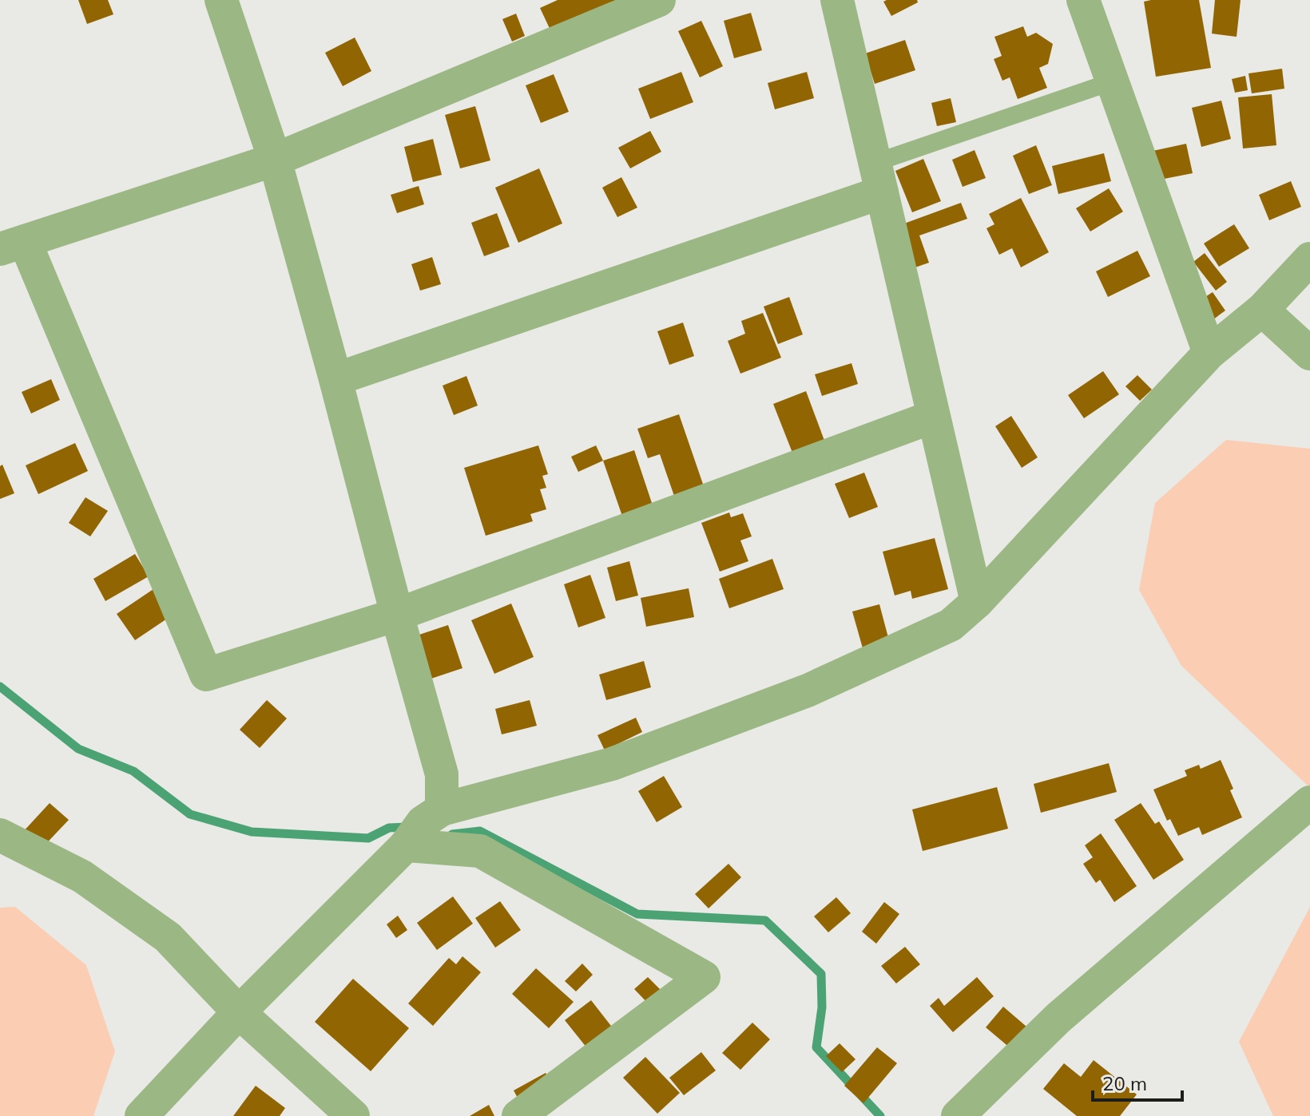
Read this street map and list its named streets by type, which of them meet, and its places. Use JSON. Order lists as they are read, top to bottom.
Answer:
{
  "scale_bar": "20 m"
}
